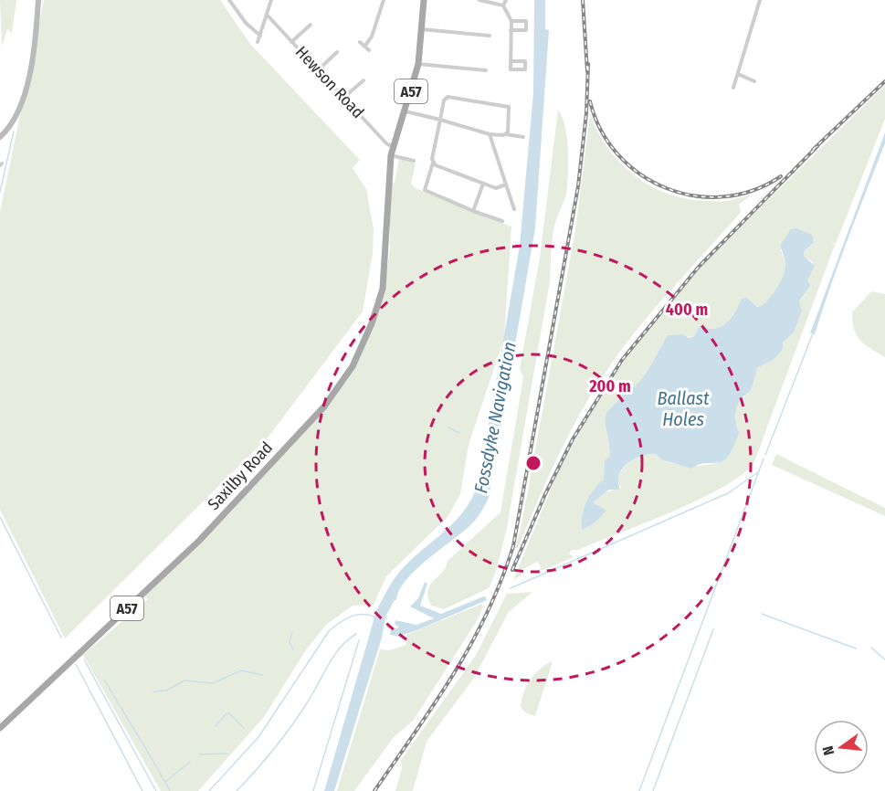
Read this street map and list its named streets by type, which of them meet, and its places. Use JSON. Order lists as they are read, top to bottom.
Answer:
{
  "streets": {
    "main road": ["A57", "Saxilby Road"],
    "street": ["Hewson Road"]
  },
  "crossings": [
    ["Hewson Road", "A57"],
    ["A57", "Saxilby Road"]
  ],
  "water": ["Ballast Holes", "Fossdyke Navigation"],
  "north": "left",
  "rings": ["400 m", "200 m"]
}
